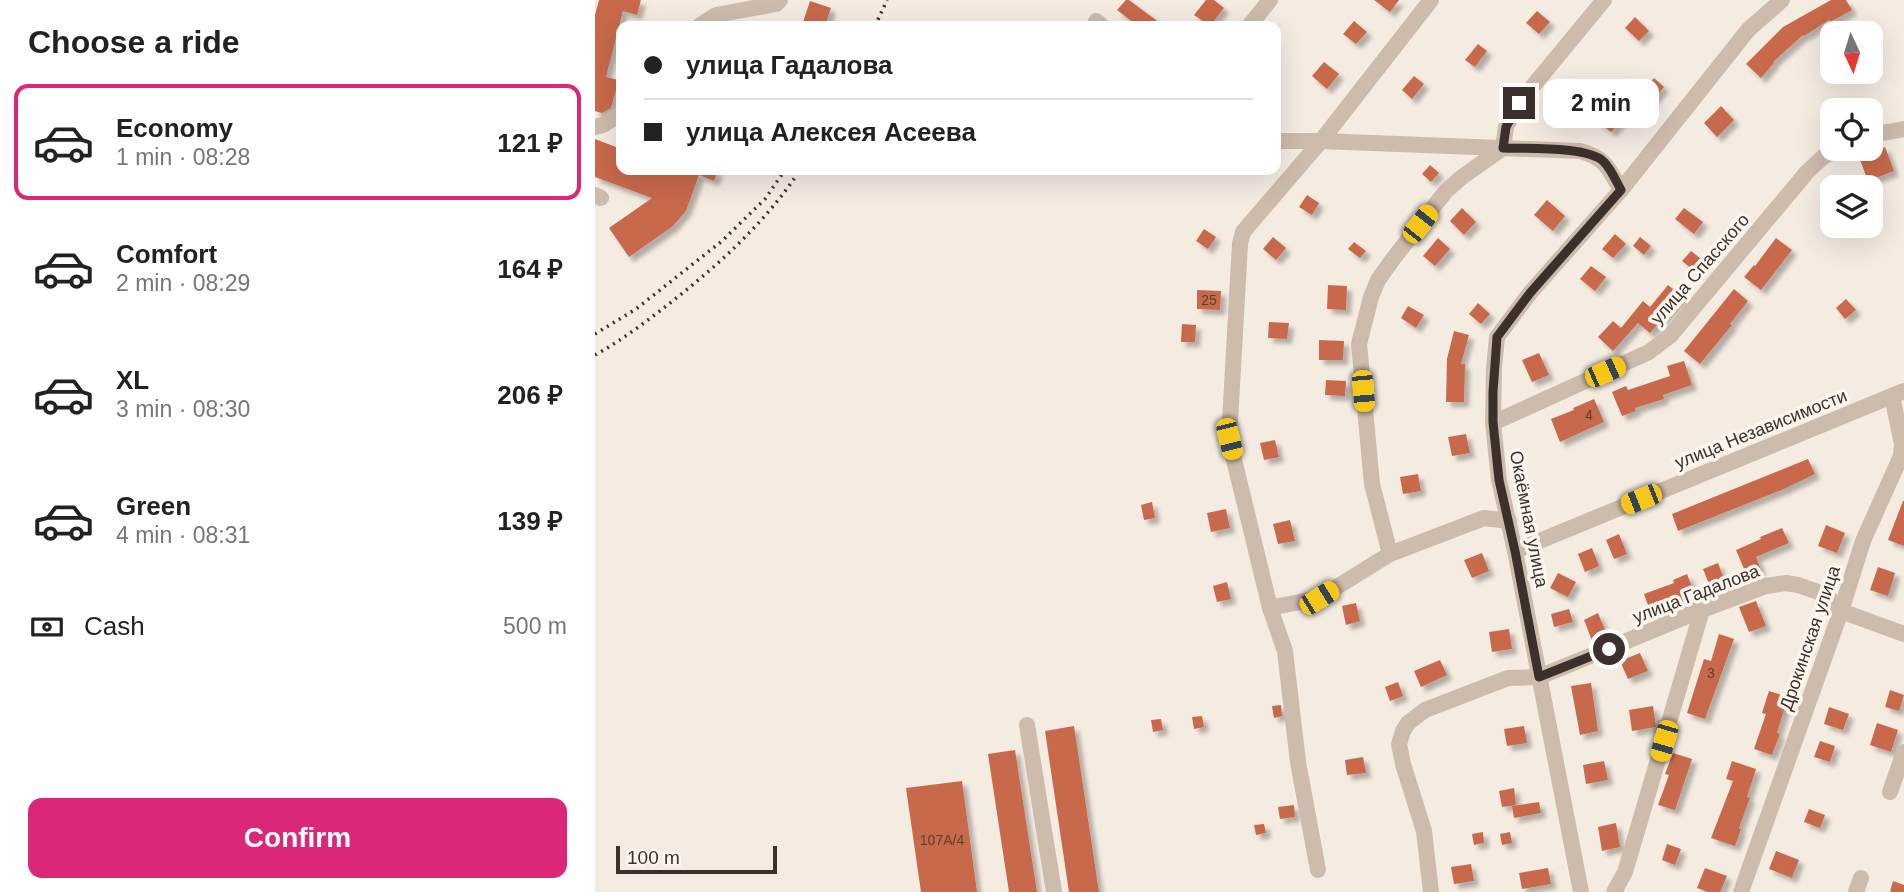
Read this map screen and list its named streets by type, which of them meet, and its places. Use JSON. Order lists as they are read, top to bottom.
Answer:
{
  "streets": {
    "street": [
      "улица Спасского",
      "улица Независимости",
      "Окаёмная улица",
      "улица Гадалова",
      "Дрокинская улица"
    ]
  },
  "crossings": [
    ["улица Спасского", "Окаёмная улица"],
    ["улица Независимости", "Окаёмная улица"],
    ["улица Независимости", "Дрокинская улица"],
    ["Окаёмная улица", "улица Гадалова"],
    ["улица Гадалова", "Дрокинская улица"]
  ],
  "house_numbers": [
    "25",
    "4",
    "3",
    "107А/4"
  ],
  "scale_bar": "100 m",
  "north": "bottom",
  "page": {
    "heading": "Choose a ride",
    "banner": ["улица Гадалова", "улица Алексея Асеева"],
    "bubble": "2 min",
    "list": [
      {
        "name": "Economy",
        "note": "1 min · 08:28",
        "value": "121 ₽"
      },
      {
        "name": "Comfort",
        "note": "2 min · 08:29",
        "value": "164 ₽"
      },
      {
        "name": "XL",
        "note": "3 min · 08:30",
        "value": "206 ₽"
      },
      {
        "name": "Green",
        "note": "4 min · 08:31",
        "value": "139 ₽"
      }
    ],
    "pay": ["Cash", "500 m"],
    "buttons": "Confirm",
    "scale": "100 m"
  }
}
